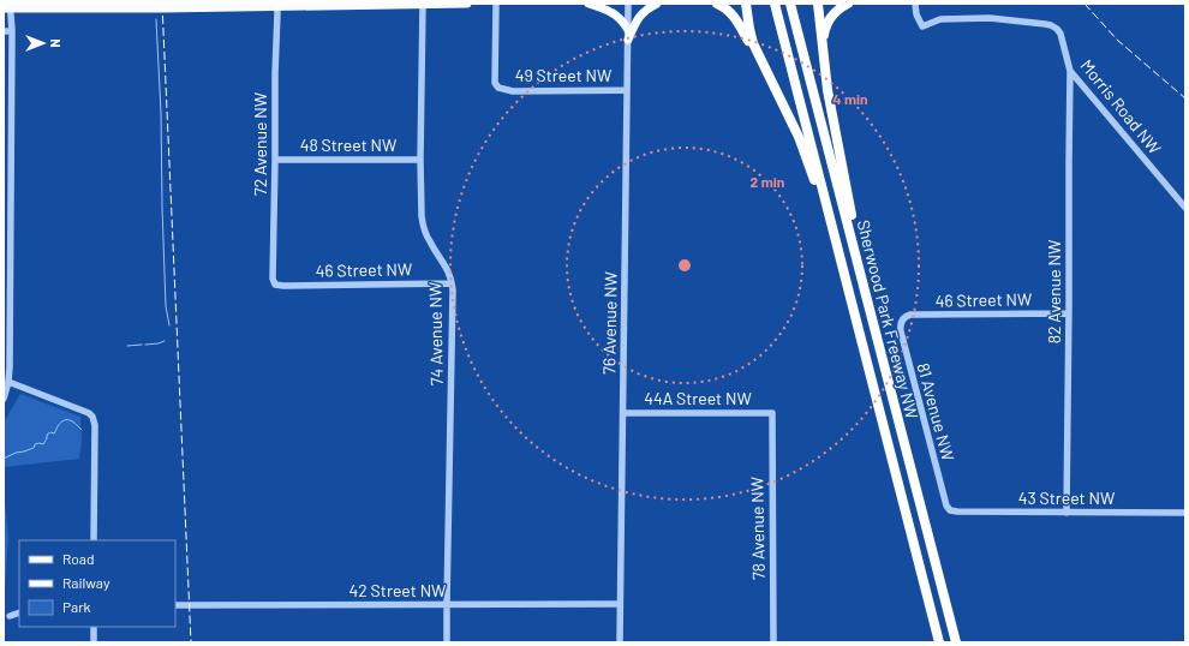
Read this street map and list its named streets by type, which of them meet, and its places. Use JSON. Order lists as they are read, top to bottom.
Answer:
{
  "streets": {
    "highway": ["Sherwood Park Freeway NW"],
    "street": [
      "49 Street NW",
      "Morris Road NW",
      "72 Avenue NW",
      "48 Street NW",
      "46 Street NW",
      "82 Avenue NW",
      "76 Avenue NW",
      "74 Avenue NW",
      "44A Street NW",
      "81 Avenue NW",
      "43 Street NW",
      "78 Avenue NW",
      "42 Street NW"
    ]
  },
  "crossings": [
    ["49 Street NW", "76 Avenue NW"],
    ["Morris Road NW", "82 Avenue NW"],
    ["72 Avenue NW", "48 Street NW"],
    ["72 Avenue NW", "46 Street NW"],
    ["48 Street NW", "74 Avenue NW"],
    ["46 Street NW", "82 Avenue NW"],
    ["46 Street NW", "74 Avenue NW"],
    ["46 Street NW", "81 Avenue NW"],
    ["82 Avenue NW", "43 Street NW"],
    ["76 Avenue NW", "44A Street NW"],
    ["76 Avenue NW", "42 Street NW"],
    ["74 Avenue NW", "42 Street NW"],
    ["44A Street NW", "78 Avenue NW"],
    ["81 Avenue NW", "43 Street NW"]
  ],
  "legend": ["Road", "Railway", "Park"],
  "north": "right",
  "rings": ["4 min", "2 min"]
}
